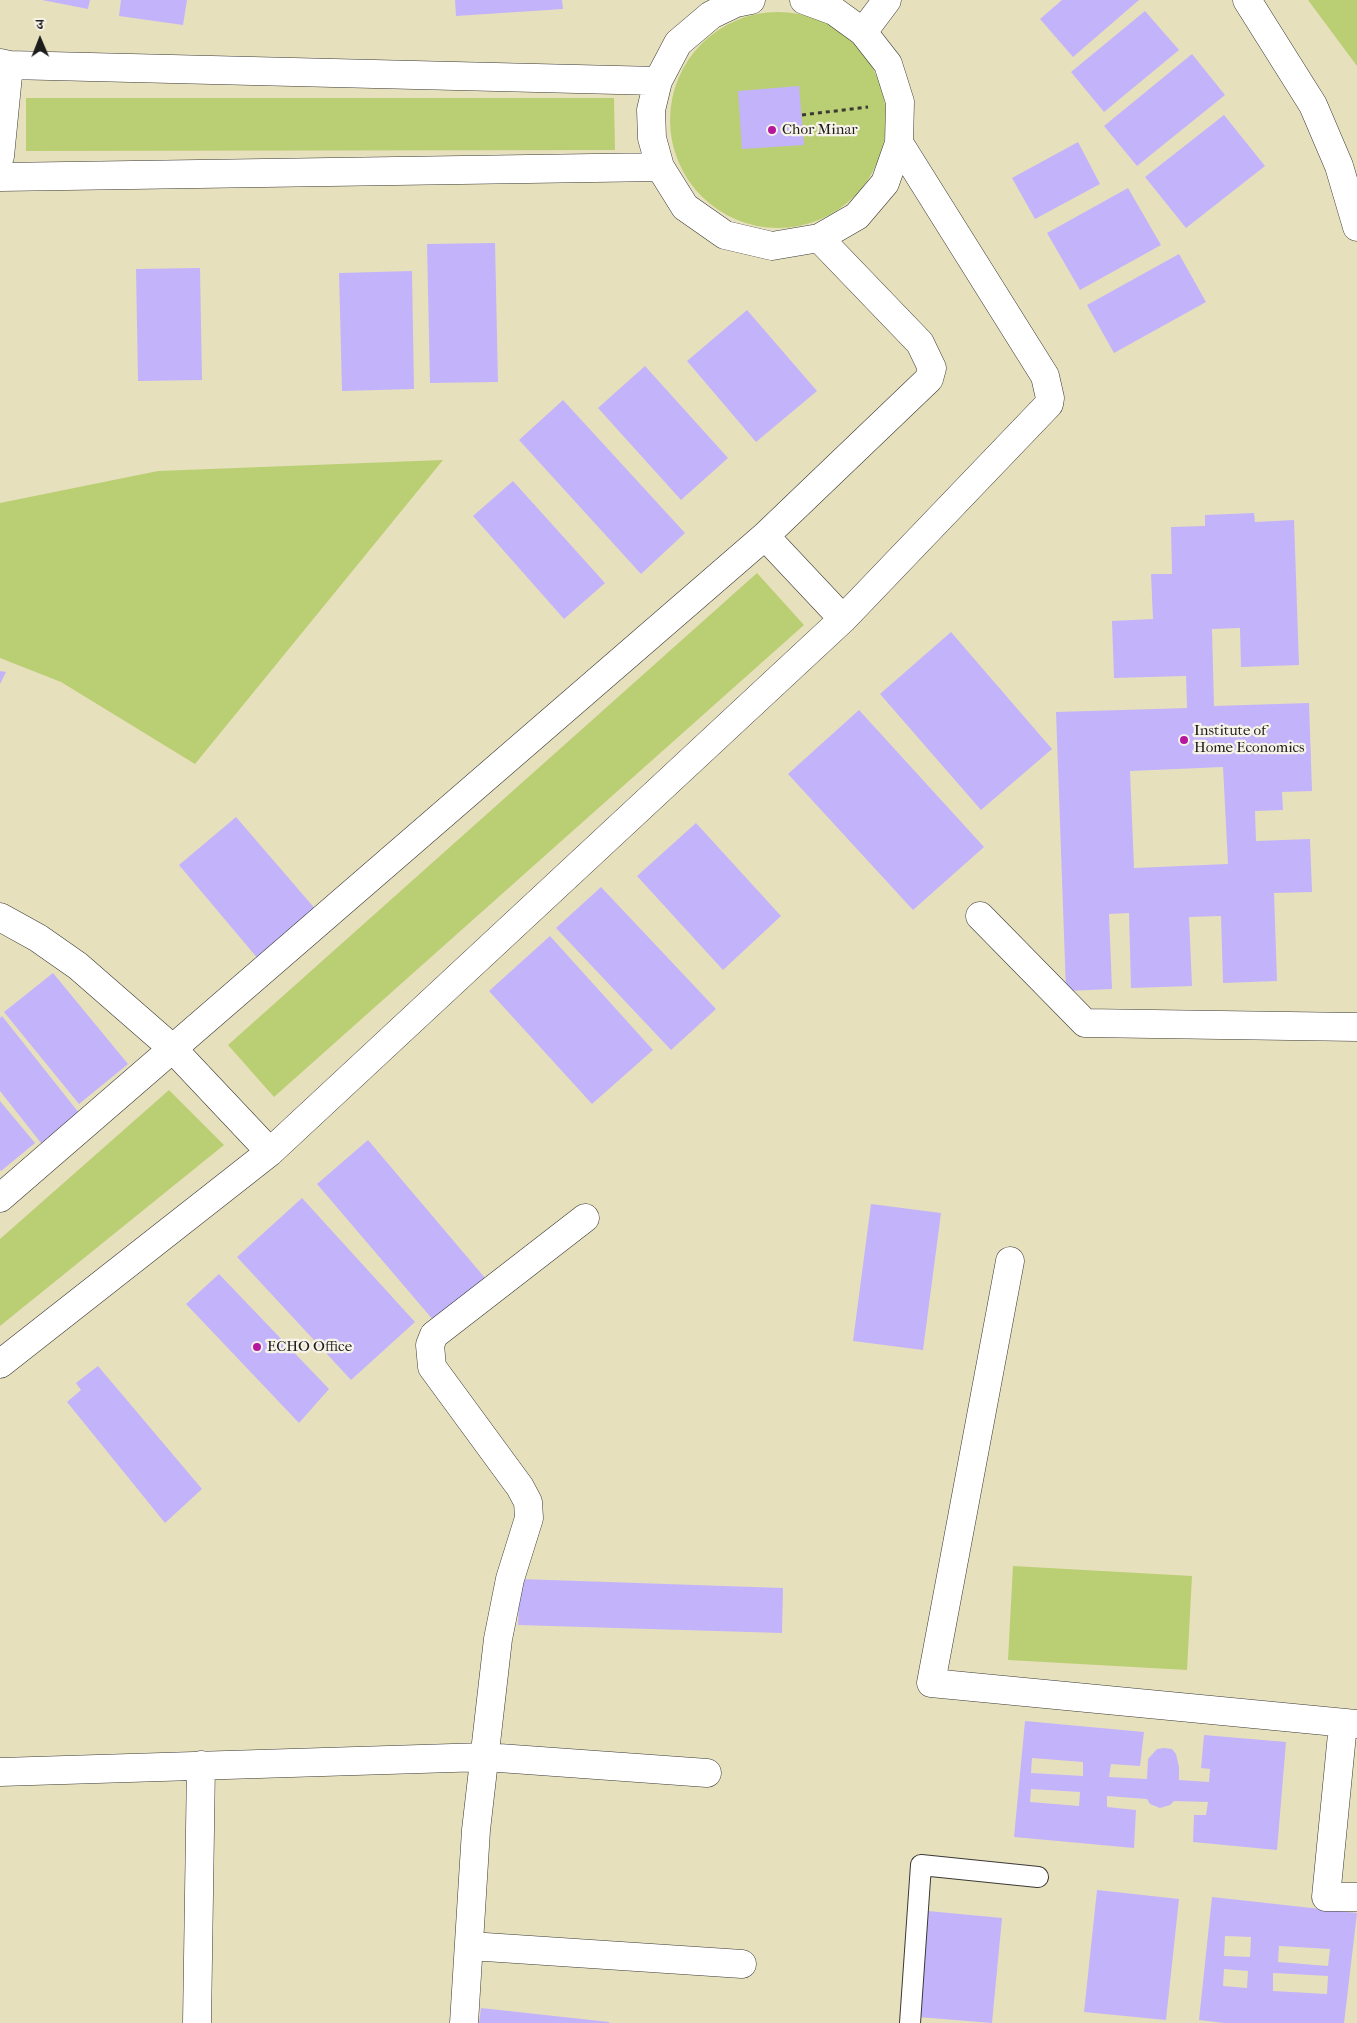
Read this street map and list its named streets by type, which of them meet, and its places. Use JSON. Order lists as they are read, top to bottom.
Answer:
{
  "places": ["Chor Minar", "Institute of Home Economics", "ECHO Office"],
  "north": "top"
}
